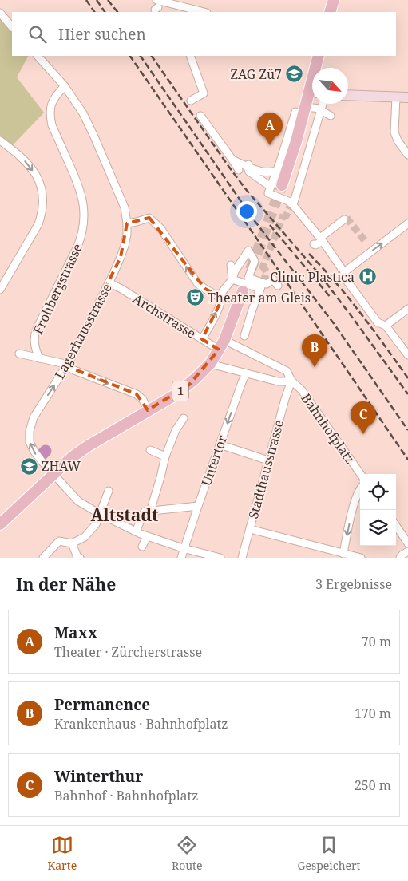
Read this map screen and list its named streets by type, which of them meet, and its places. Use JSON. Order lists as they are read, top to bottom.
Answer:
{
  "streets": {
    "main road": ["1"],
    "street": [
      "Frohbergstrasse",
      "Archstrasse",
      "Lagerhausstrasse",
      "Bahnhofplatz",
      "Untertor",
      "Stadthausstrasse"
    ]
  },
  "crossings": [
    ["Archstrasse", "Lagerhausstrasse"],
    ["Archstrasse", "1"],
    ["Archstrasse", "Bahnhofplatz"],
    ["Lagerhausstrasse", "1"],
    ["Lagerhausstrasse", "Untertor"],
    ["1", "Bahnhofplatz"],
    ["Bahnhofplatz", "Untertor"],
    ["Bahnhofplatz", "Stadthausstrasse"]
  ],
  "one_way": ["Untertor"],
  "districts": ["Altstadt"],
  "places": {
    "school or university": ["ZAG Zü7", "ZHAW"],
    "hospital": ["Clinic Plastica"],
    "theatre": ["Theater am Gleis"]
  },
  "north": "bottom right",
  "page": {
    "search": "Hier suchen",
    "pins": ["A", "B", "C"],
    "heading": ["In der Nähe", "3 Ergebnisse"],
    "list": [
      {
        "mark": "A",
        "name": "Maxx",
        "note": "Theater · Zürcherstrasse",
        "value": "70 m"
      },
      {
        "mark": "B",
        "name": "Permanence",
        "note": "Krankenhaus · Bahnhofplatz",
        "value": "170 m"
      },
      {
        "mark": "C",
        "name": "Winterthur",
        "note": "Bahnhof · Bahnhofplatz",
        "value": "250 m"
      }
    ],
    "nav": ["Karte", "Route", "Gespeichert"]
  }
}
